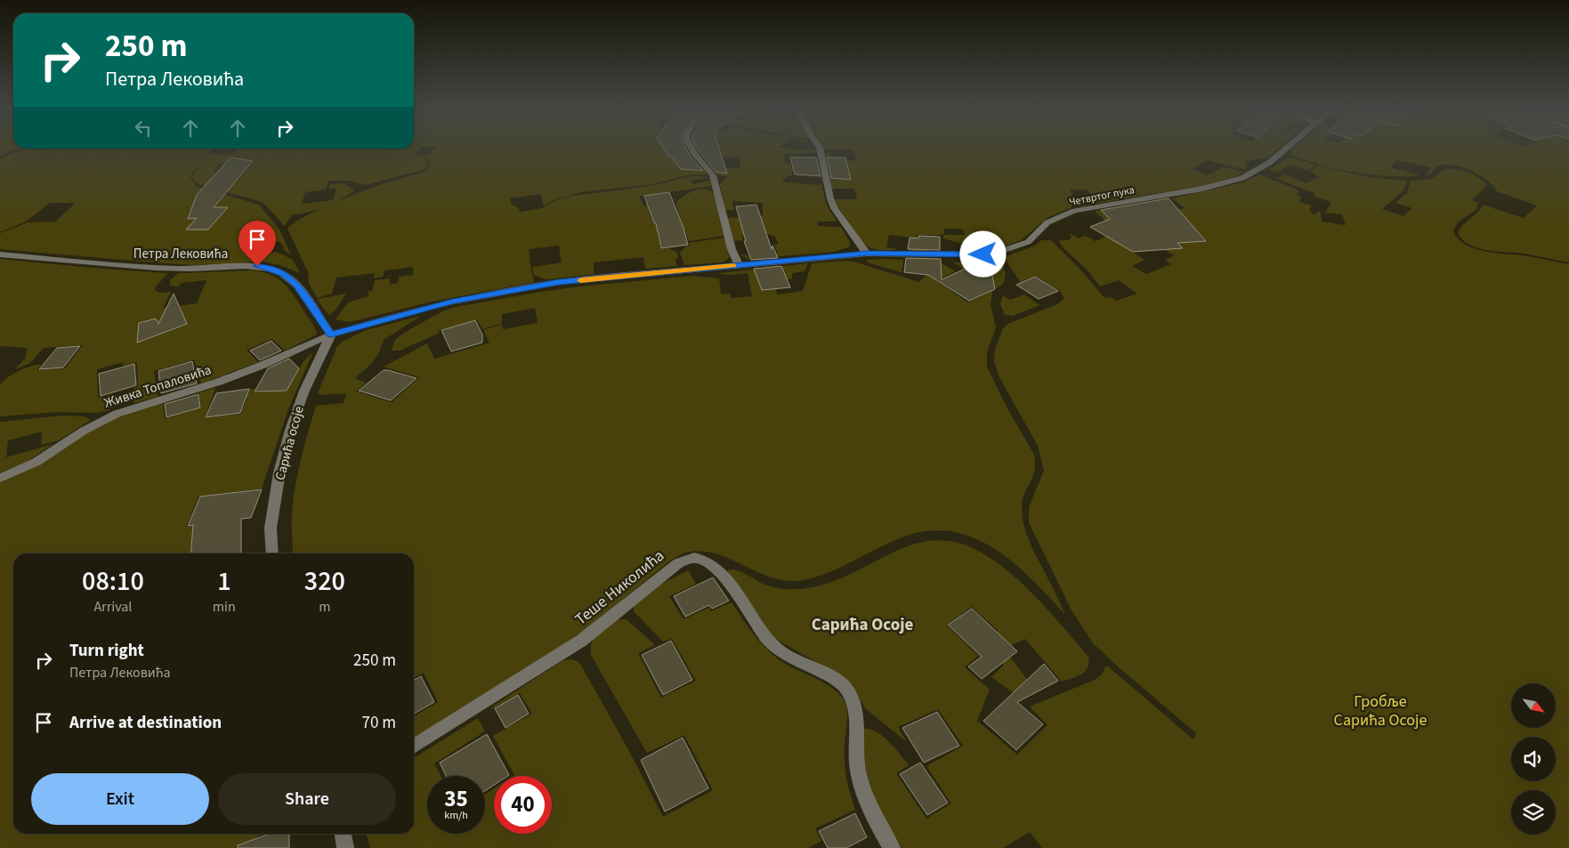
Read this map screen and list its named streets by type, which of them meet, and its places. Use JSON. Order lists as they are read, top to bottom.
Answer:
{
  "streets": {
    "street": [
      "Четвртог пука",
      "Петра Лековића",
      "Живка Топаловића",
      "Сарића осоје",
      "Теше Николића"
    ]
  },
  "crossings": [
    ["Четвртог пука", "Петра Лековића"],
    ["Четвртог пука", "Живка Топаловића"],
    ["Четвртог пука", "Сарића осоје"],
    ["Петра Лековића", "Живка Топаловића"],
    ["Петра Лековића", "Сарића осоје"],
    ["Живка Топаловића", "Сарића осоје"]
  ],
  "districts": ["Сарића Осоје"],
  "parks": ["Гробље Сарића Осоје"],
  "north": "bottom right",
  "page": {
    "turn": ["250 m", "Петра Лековића"],
    "eta": [
      "08:10",
      "Arrival",
      "1",
      "min",
      "320",
      "m"
    ],
    "list": [
      {
        "name": "Turn right",
        "note": "Петра Лековића",
        "value": "250 m"
      },
      {
        "name": "Arrive at destination",
        "value": "70 m"
      }
    ],
    "buttons": ["Exit", "Share"],
    "speed": "35 km/h",
    "limit": "40"
  }
}
